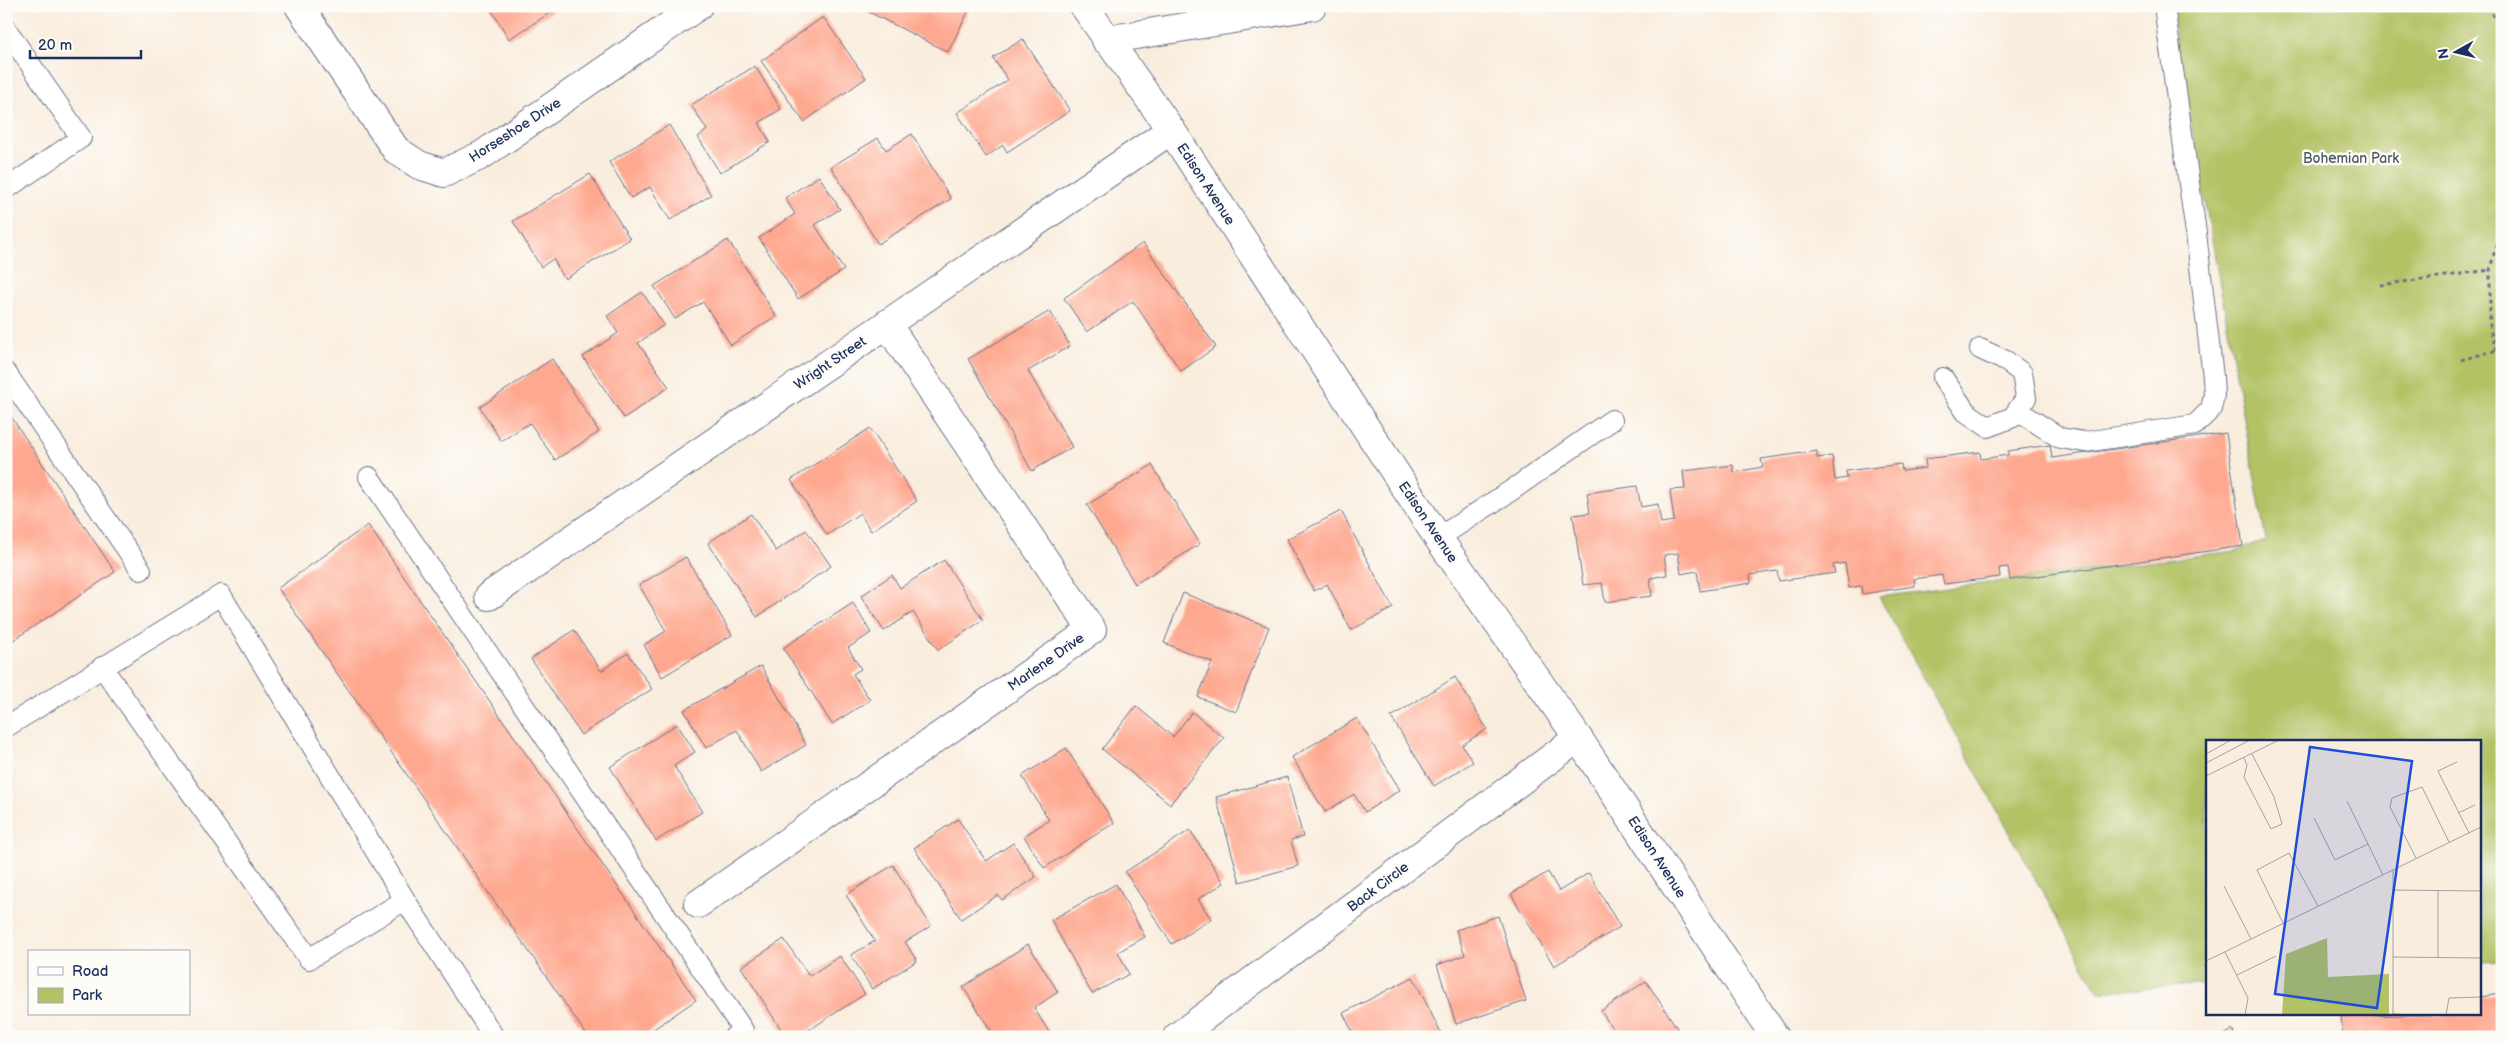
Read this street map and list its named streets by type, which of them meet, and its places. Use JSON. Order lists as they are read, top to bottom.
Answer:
{
  "streets": {
    "street": [
      "Horseshoe Drive",
      "Edison Avenue",
      "Wright Street",
      "Marlene Drive",
      "Back Circle"
    ]
  },
  "crossings": [
    ["Edison Avenue", "Wright Street"],
    ["Edison Avenue", "Back Circle"],
    ["Wright Street", "Marlene Drive"]
  ],
  "parks": ["Bohemian Park"],
  "legend": ["Road", "Park"],
  "scale_bar": "20 m",
  "north": "left"
}
